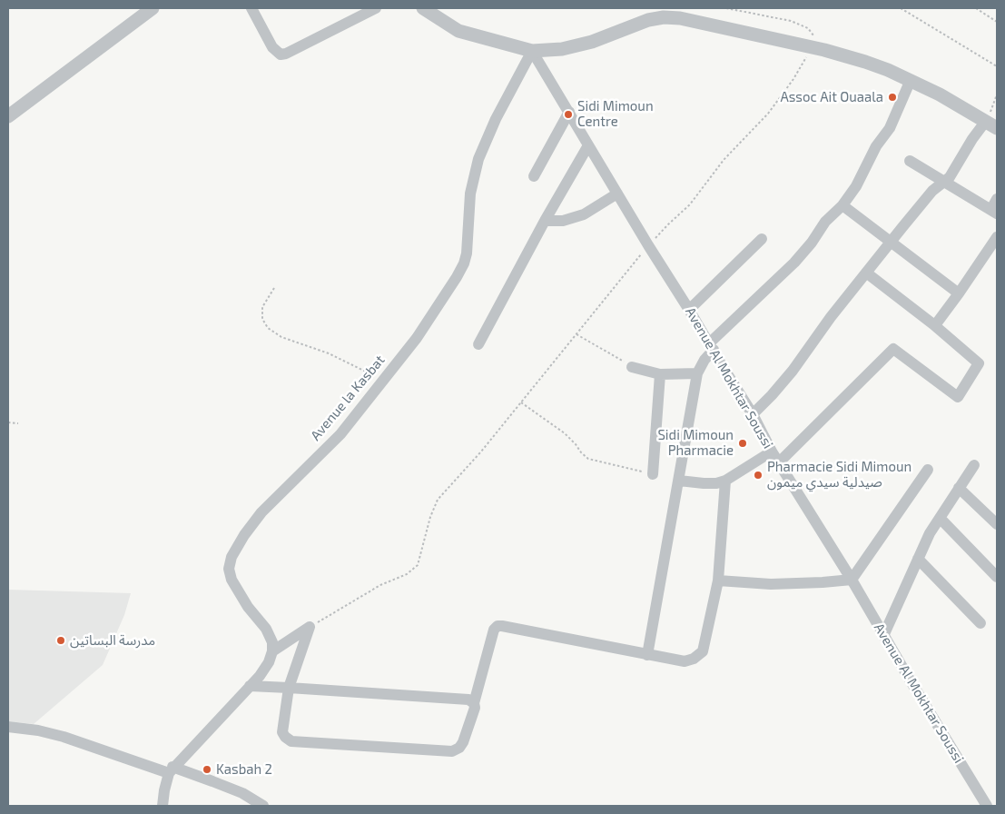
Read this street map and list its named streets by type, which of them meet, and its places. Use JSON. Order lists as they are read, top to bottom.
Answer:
{
  "streets": {
    "street": ["Avenue Al Mokhtar Soussi", "Avenue la Kasbat"]
  },
  "crossings": [
    ["Avenue Al Mokhtar Soussi", "Avenue la Kasbat"]
  ],
  "places": [
    "Assoc Ait Ouaala",
    "Sidi Mimoun Centre",
    "Sidi Mimoun Pharmacie",
    "Pharmacie Sidi Mimoun صيدلية سيدي ميمون",
    "مدرسة البساتين",
    "Kasbah 2"
  ]
}
